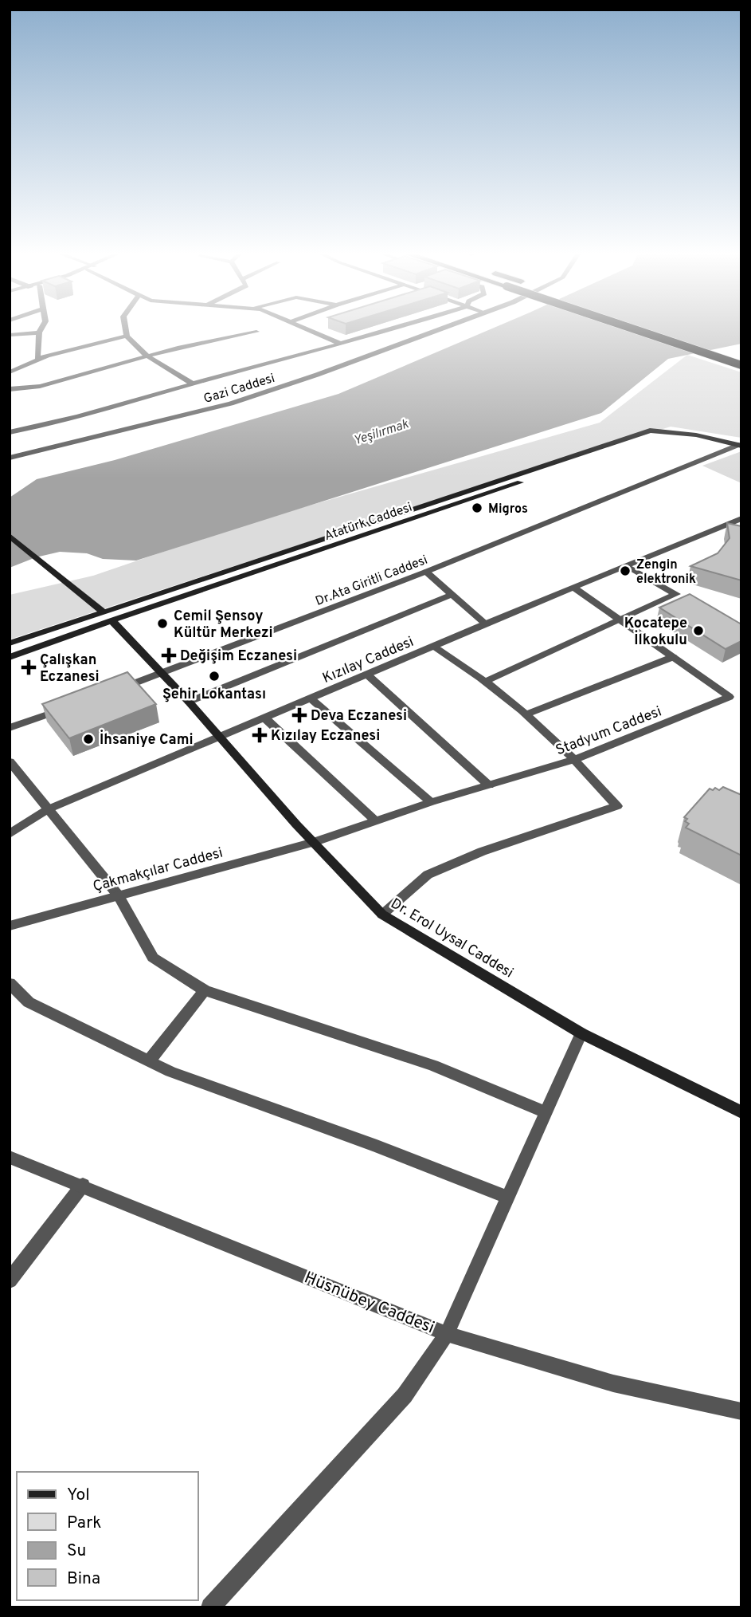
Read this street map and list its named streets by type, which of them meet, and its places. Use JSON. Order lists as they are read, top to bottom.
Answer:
{
  "streets": {
    "main road": ["Atatürk Caddesi", "Dr. Erol Uysal Caddesi"],
    "street": [
      "Gazi Caddesi",
      "Dr.Ata Giritli Caddesi",
      "Kızılay Caddesi",
      "Stadyum Caddesi",
      "Çakmakçılar Caddesi",
      "Hüsnübey Caddesi"
    ]
  },
  "crossings": [
    ["Atatürk Caddesi", "Dr.Ata Giritli Caddesi"],
    ["Atatürk Caddesi", "Dr. Erol Uysal Caddesi"],
    ["Dr.Ata Giritli Caddesi", "Dr. Erol Uysal Caddesi"],
    ["Kızılay Caddesi", "Dr. Erol Uysal Caddesi"],
    ["Stadyum Caddesi", "Çakmakçılar Caddesi"],
    ["Stadyum Caddesi", "Dr. Erol Uysal Caddesi"],
    ["Çakmakçılar Caddesi", "Dr. Erol Uysal Caddesi"]
  ],
  "water": ["Yeşilırmak"],
  "places": {
    "other": [
      "Migros",
      "Zengin elektronik",
      "Cemil Şensoy Kültür Merkezi",
      "Kocatepe İlkokulu",
      "Şehir Lokantası",
      "İhsaniye Cami"
    ],
    "health": [
      "Değişim Eczanesi",
      "Çalışkan Eczanesi",
      "Deva Eczanesi",
      "Kızılay Eczanesi"
    ]
  },
  "legend": [
    "Yol",
    "Park",
    "Su",
    "Bina"
  ]
}
